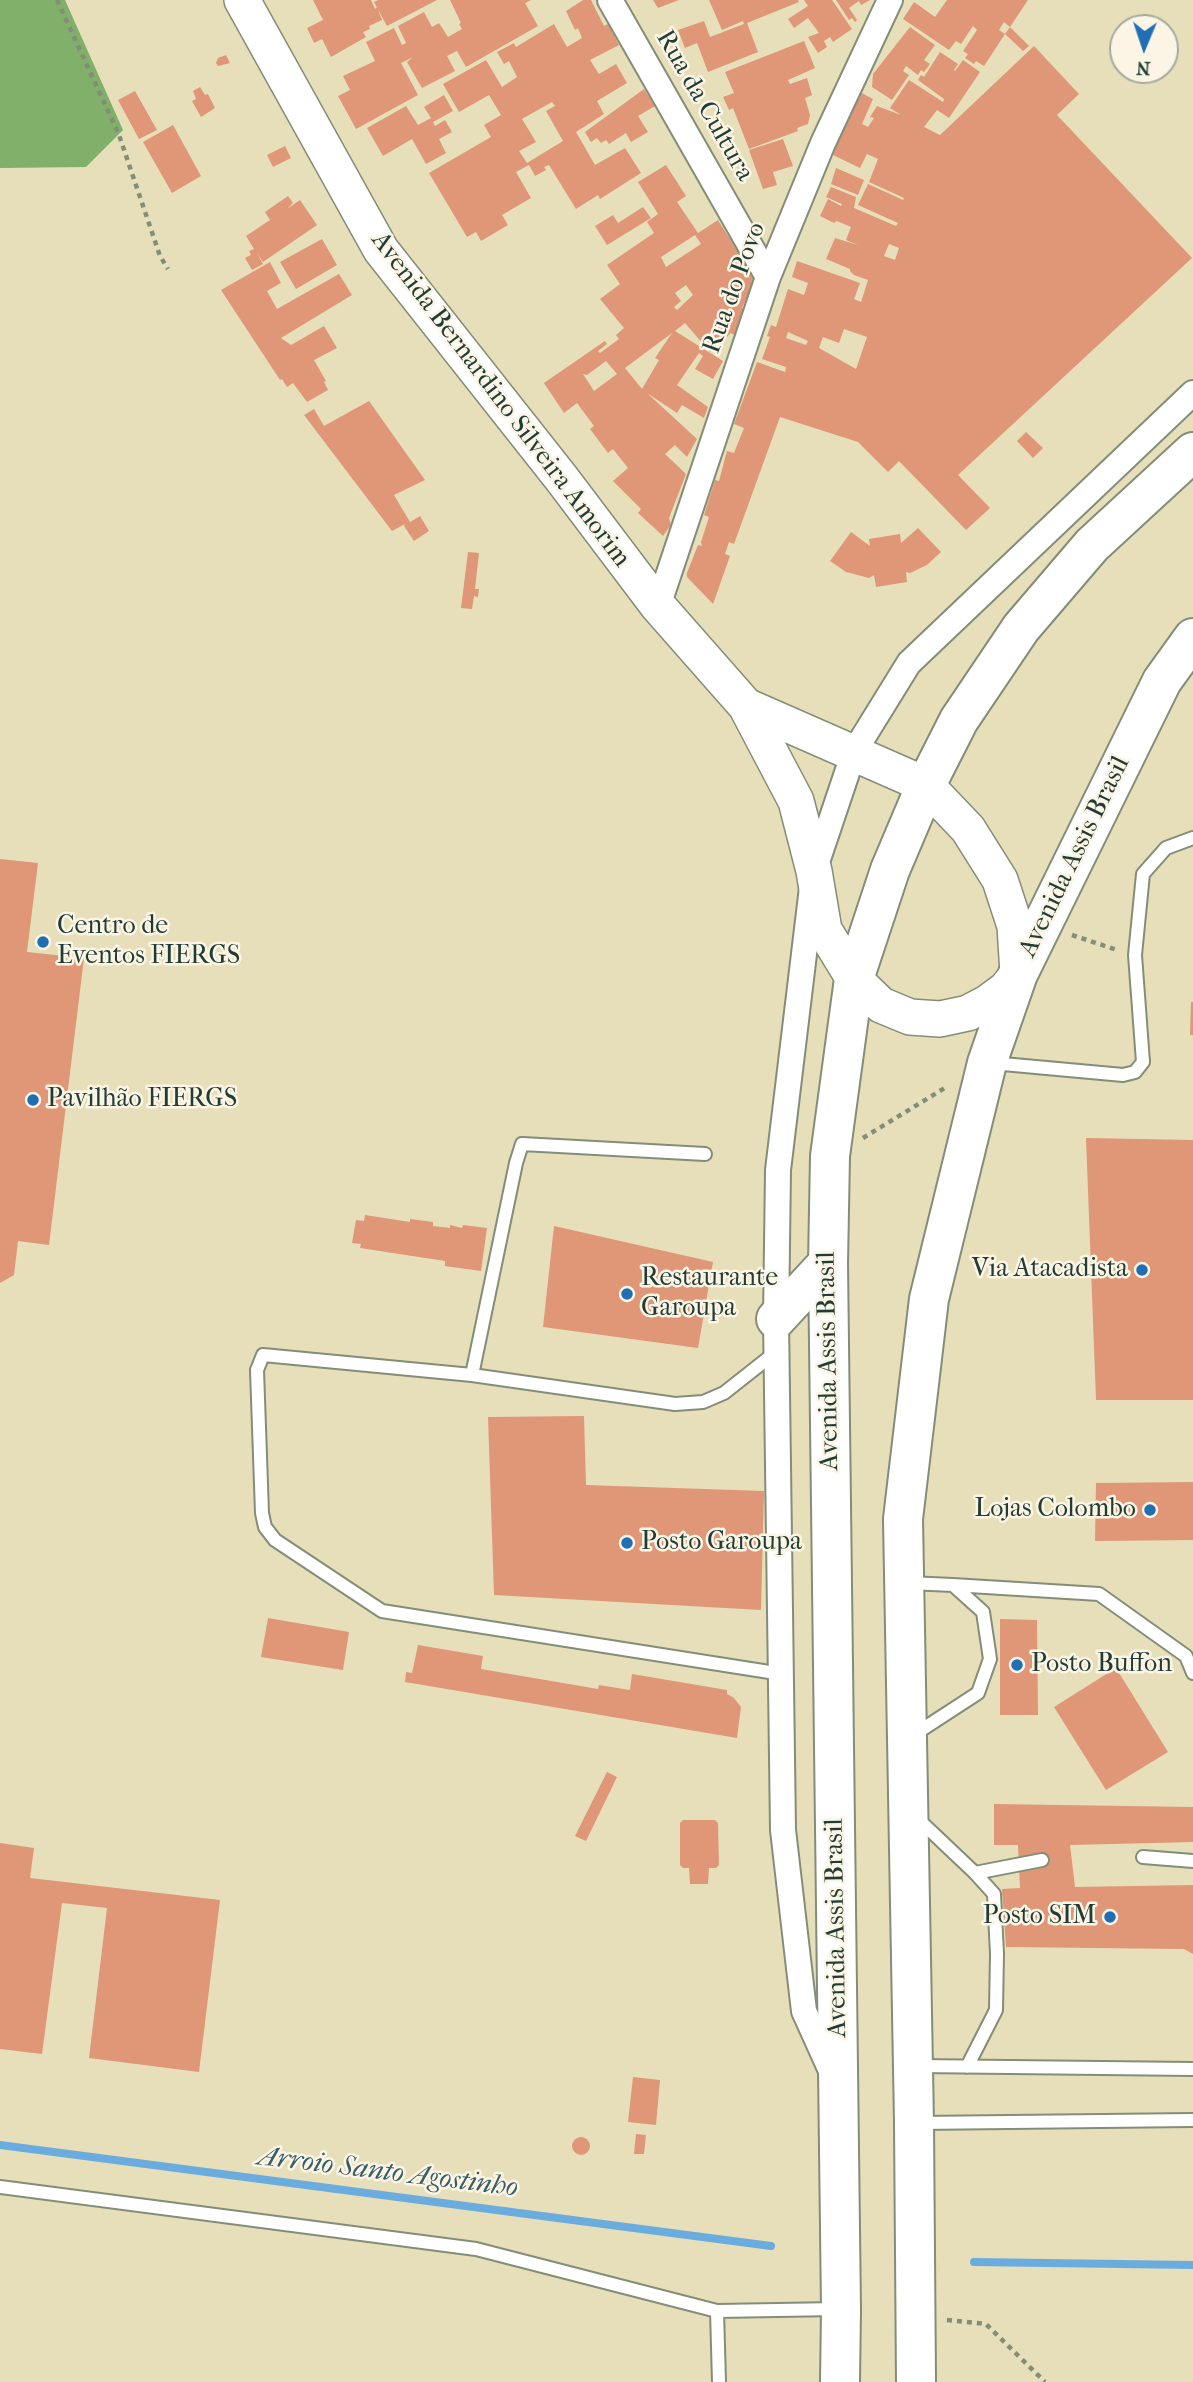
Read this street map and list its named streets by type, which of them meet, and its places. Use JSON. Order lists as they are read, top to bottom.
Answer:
{
  "streets": {
    "main road": ["Avenida Bernardino Silveira Amorim", "Avenida Assis Brasil"],
    "street": ["Rua da Cultura", "Rua do Povo"]
  },
  "crossings": [
    ["Rua da Cultura", "Rua do Povo"],
    ["Rua do Povo", "Avenida Bernardino Silveira Amorim"],
    ["Avenida Bernardino Silveira Amorim", "Avenida Assis Brasil"]
  ],
  "water": ["Arroio Santo Agostinho"],
  "places": [
    "Centro de Eventos FIERGS",
    "Pavilhão FIERGS",
    "Via Atacadista",
    "Restaurante Garoupa",
    "Lojas Colombo",
    "Posto Garoupa",
    "Posto Buffon",
    "Posto SIM"
  ],
  "north": "bottom"
}
